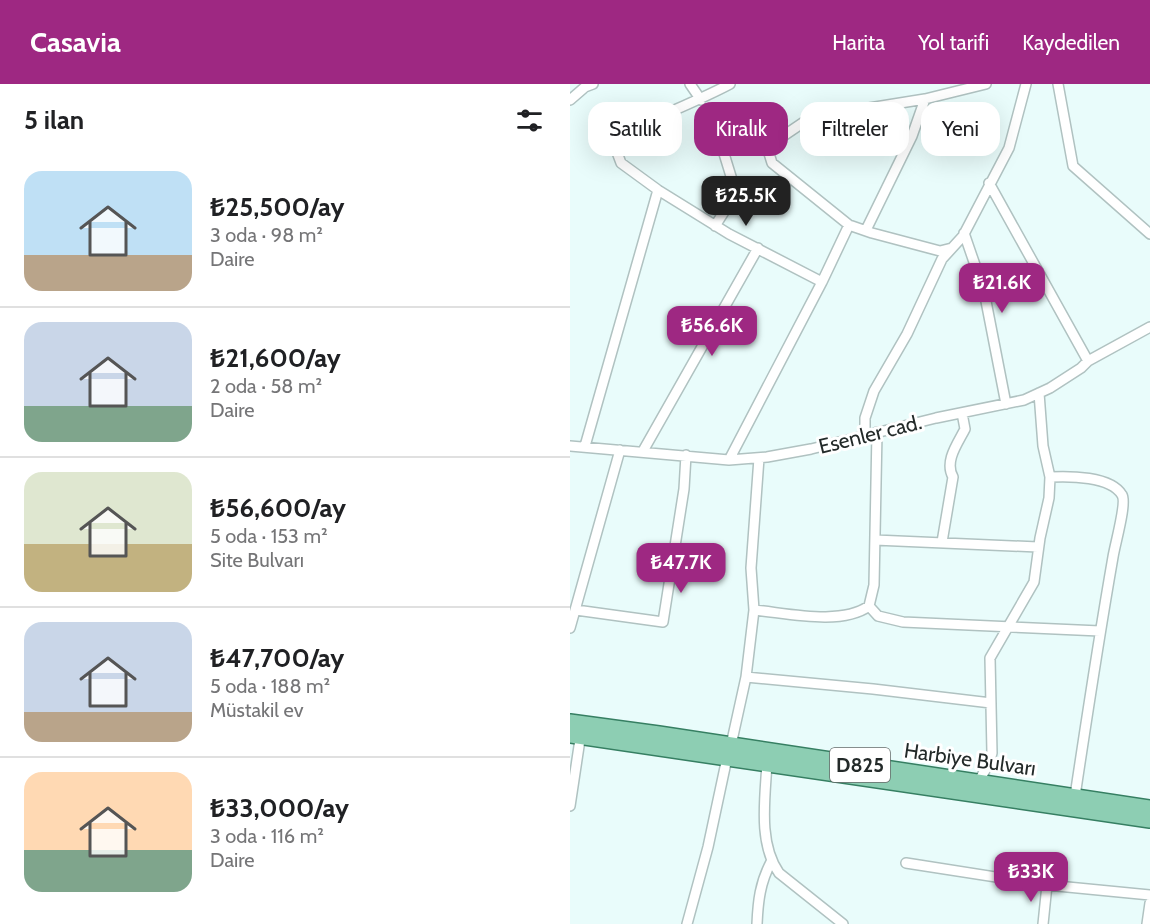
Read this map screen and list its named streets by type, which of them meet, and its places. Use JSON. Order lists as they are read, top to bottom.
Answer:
{
  "streets": {
    "main road": ["Harbiye Bulvarı", "D825"],
    "street": ["Esenler cad."]
  },
  "page": {
    "header": "Casavia",
    "nav": ["Harita", "Yol tarifi", "Kaydedilen"],
    "heading": "5 ilan",
    "chip": [
      "Satılık",
      "Kiralık",
      "Filtreler",
      "Yeni"
    ],
    "list": [
      {
        "name": "₺25,500/ay",
        "note": "3 oda · 98 m² · Daire"
      },
      {
        "name": "₺21,600/ay",
        "note": "2 oda · 58 m² · Daire"
      },
      {
        "name": "₺56,600/ay",
        "note": "5 oda · 153 m² · Site Bulvarı"
      },
      {
        "name": "₺47,700/ay",
        "note": "5 oda · 188 m² · Müstakil ev"
      },
      {
        "name": "₺33,000/ay",
        "note": "3 oda · 116 m² · Daire"
      }
    ],
    "price": [
      "₺25.5K",
      "₺21.6K",
      "₺56.6K",
      "₺47.7K",
      "₺33K"
    ]
  }
}
